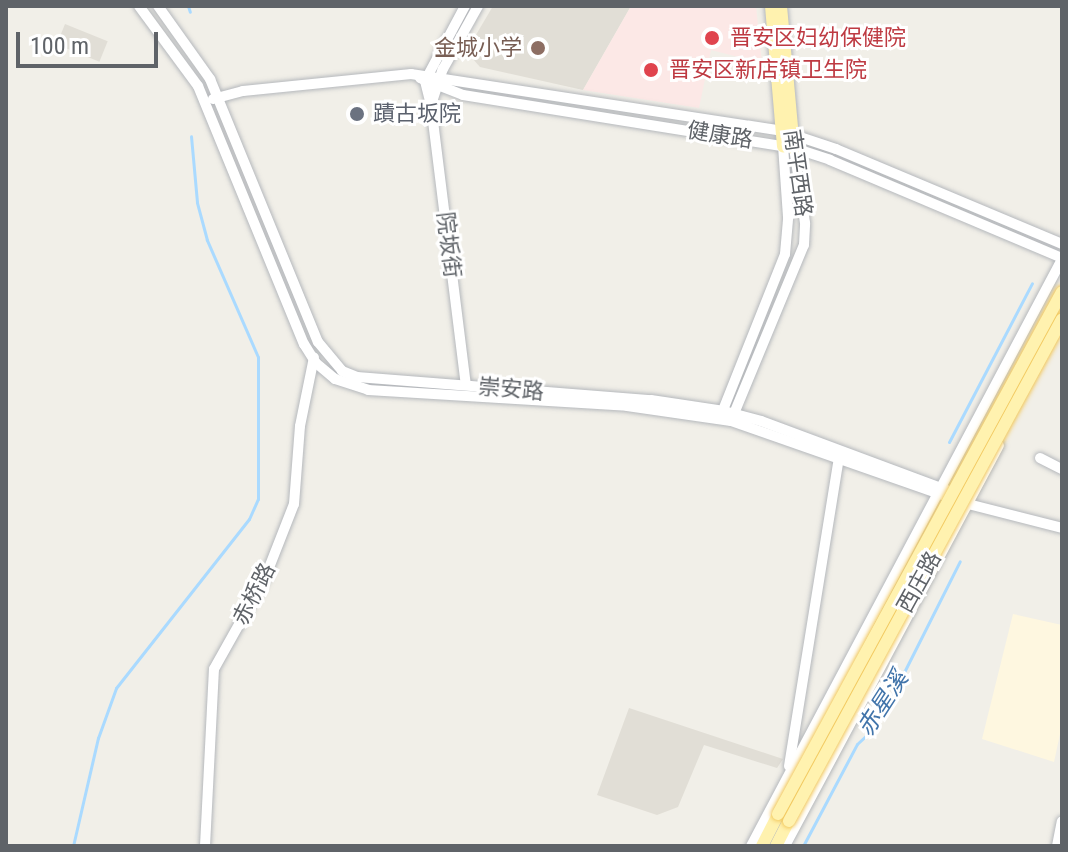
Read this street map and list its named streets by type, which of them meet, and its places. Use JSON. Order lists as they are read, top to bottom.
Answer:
{
  "streets": {
    "main road": ["南平西路", "西庄路"],
    "street": [
      "健康路",
      "院坂街",
      "崇安路",
      "赤桥路"
    ]
  },
  "crossings": [
    ["健康路", "南平西路"],
    ["健康路", "院坂街"],
    ["健康路", "崇安路"],
    ["南平西路", "崇安路"],
    ["院坂街", "崇安路"],
    ["崇安路", "赤桥路"]
  ],
  "water": ["赤星溪"],
  "places": [
    "晋安区妇幼保健院",
    "金城小学",
    "晋安区新店镇卫生院",
    "蹟古坂院"
  ],
  "scale_bar": "100 m"
}
